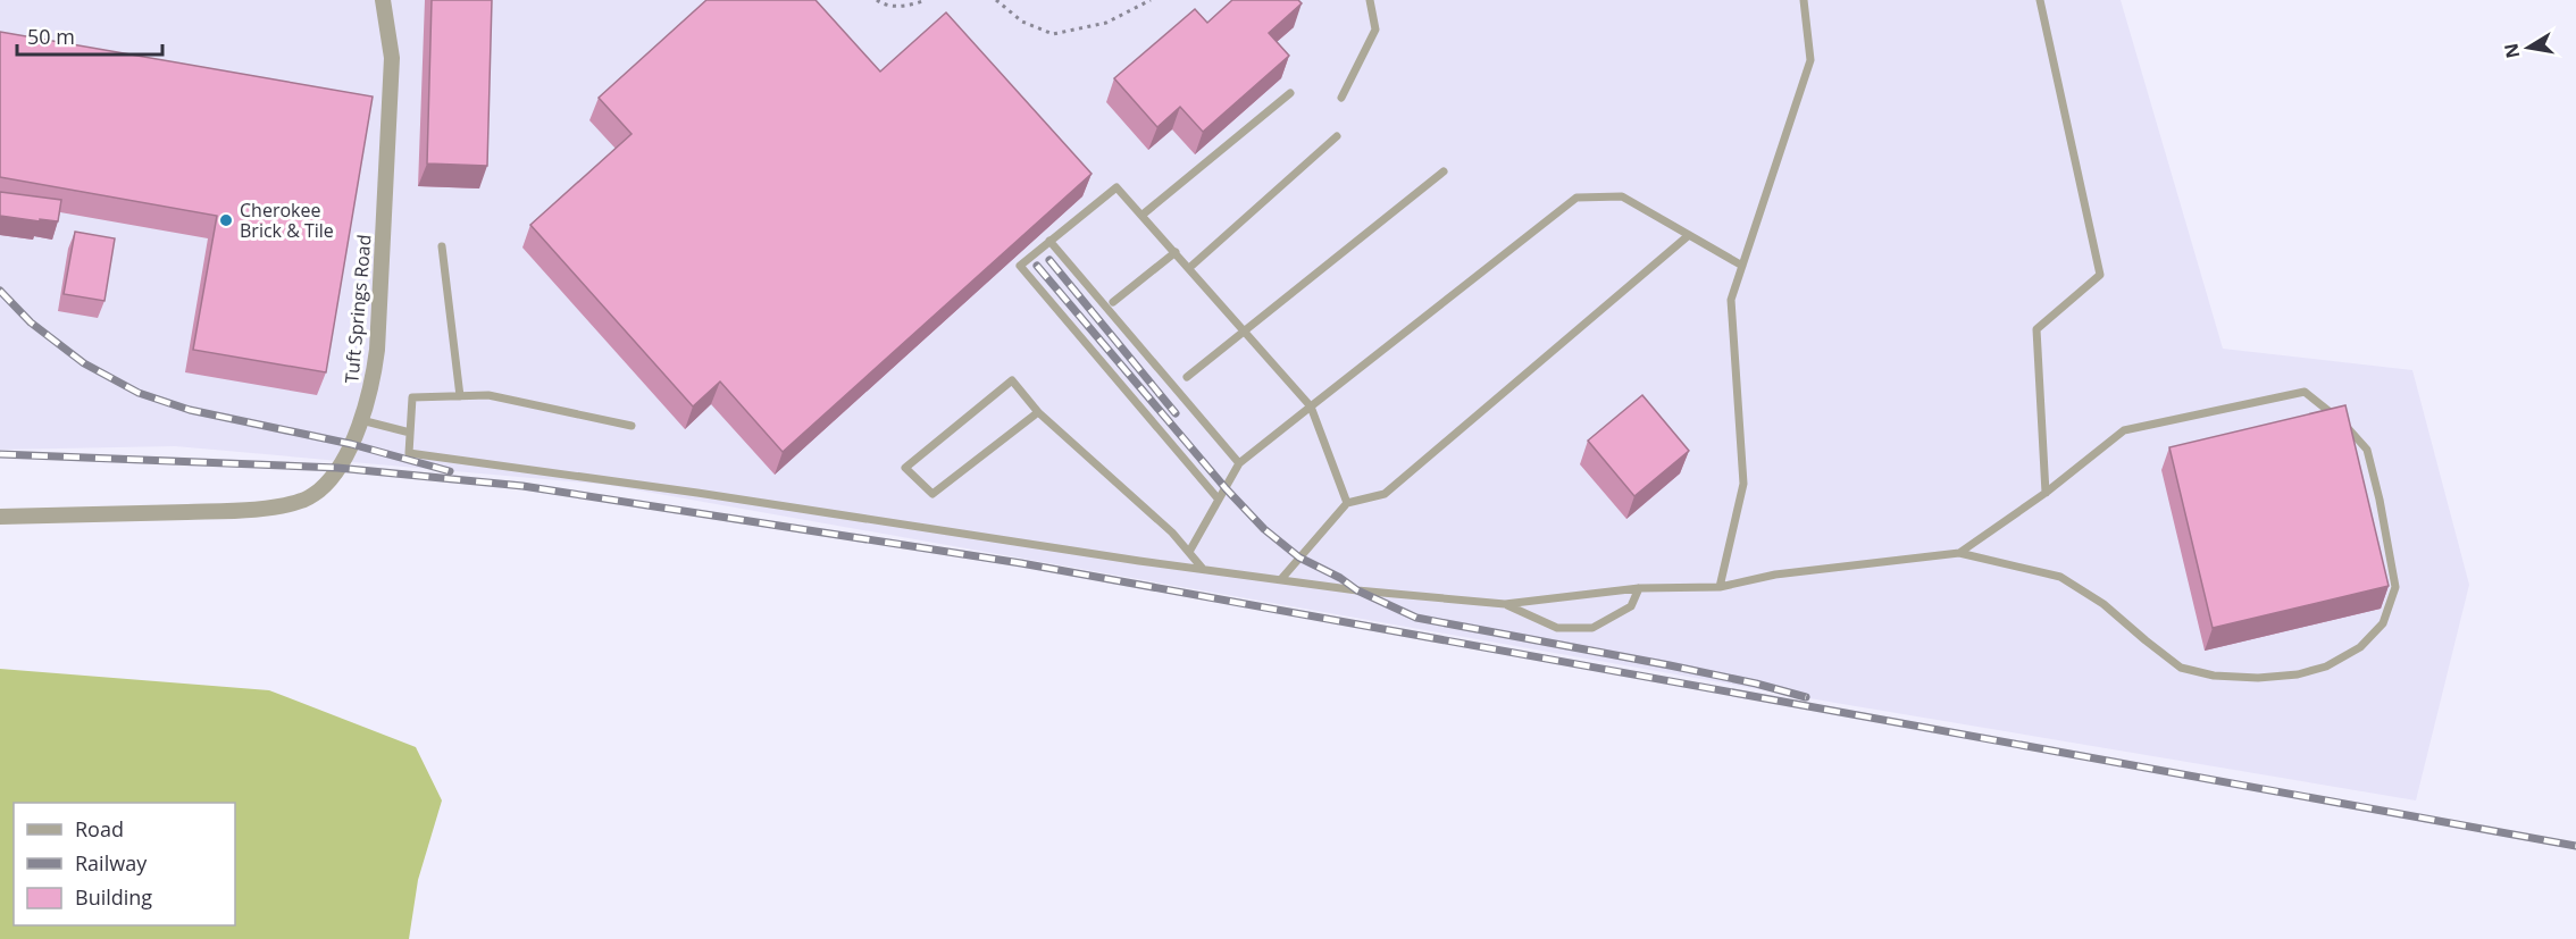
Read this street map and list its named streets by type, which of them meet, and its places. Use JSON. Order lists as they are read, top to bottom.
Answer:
{
  "streets": {
    "street": ["Tuft Springs Road"]
  },
  "places": ["Cherokee Brick & Tile"],
  "legend": ["Road", "Railway", "Building"],
  "scale_bar": "50 m",
  "north": "left"
}
